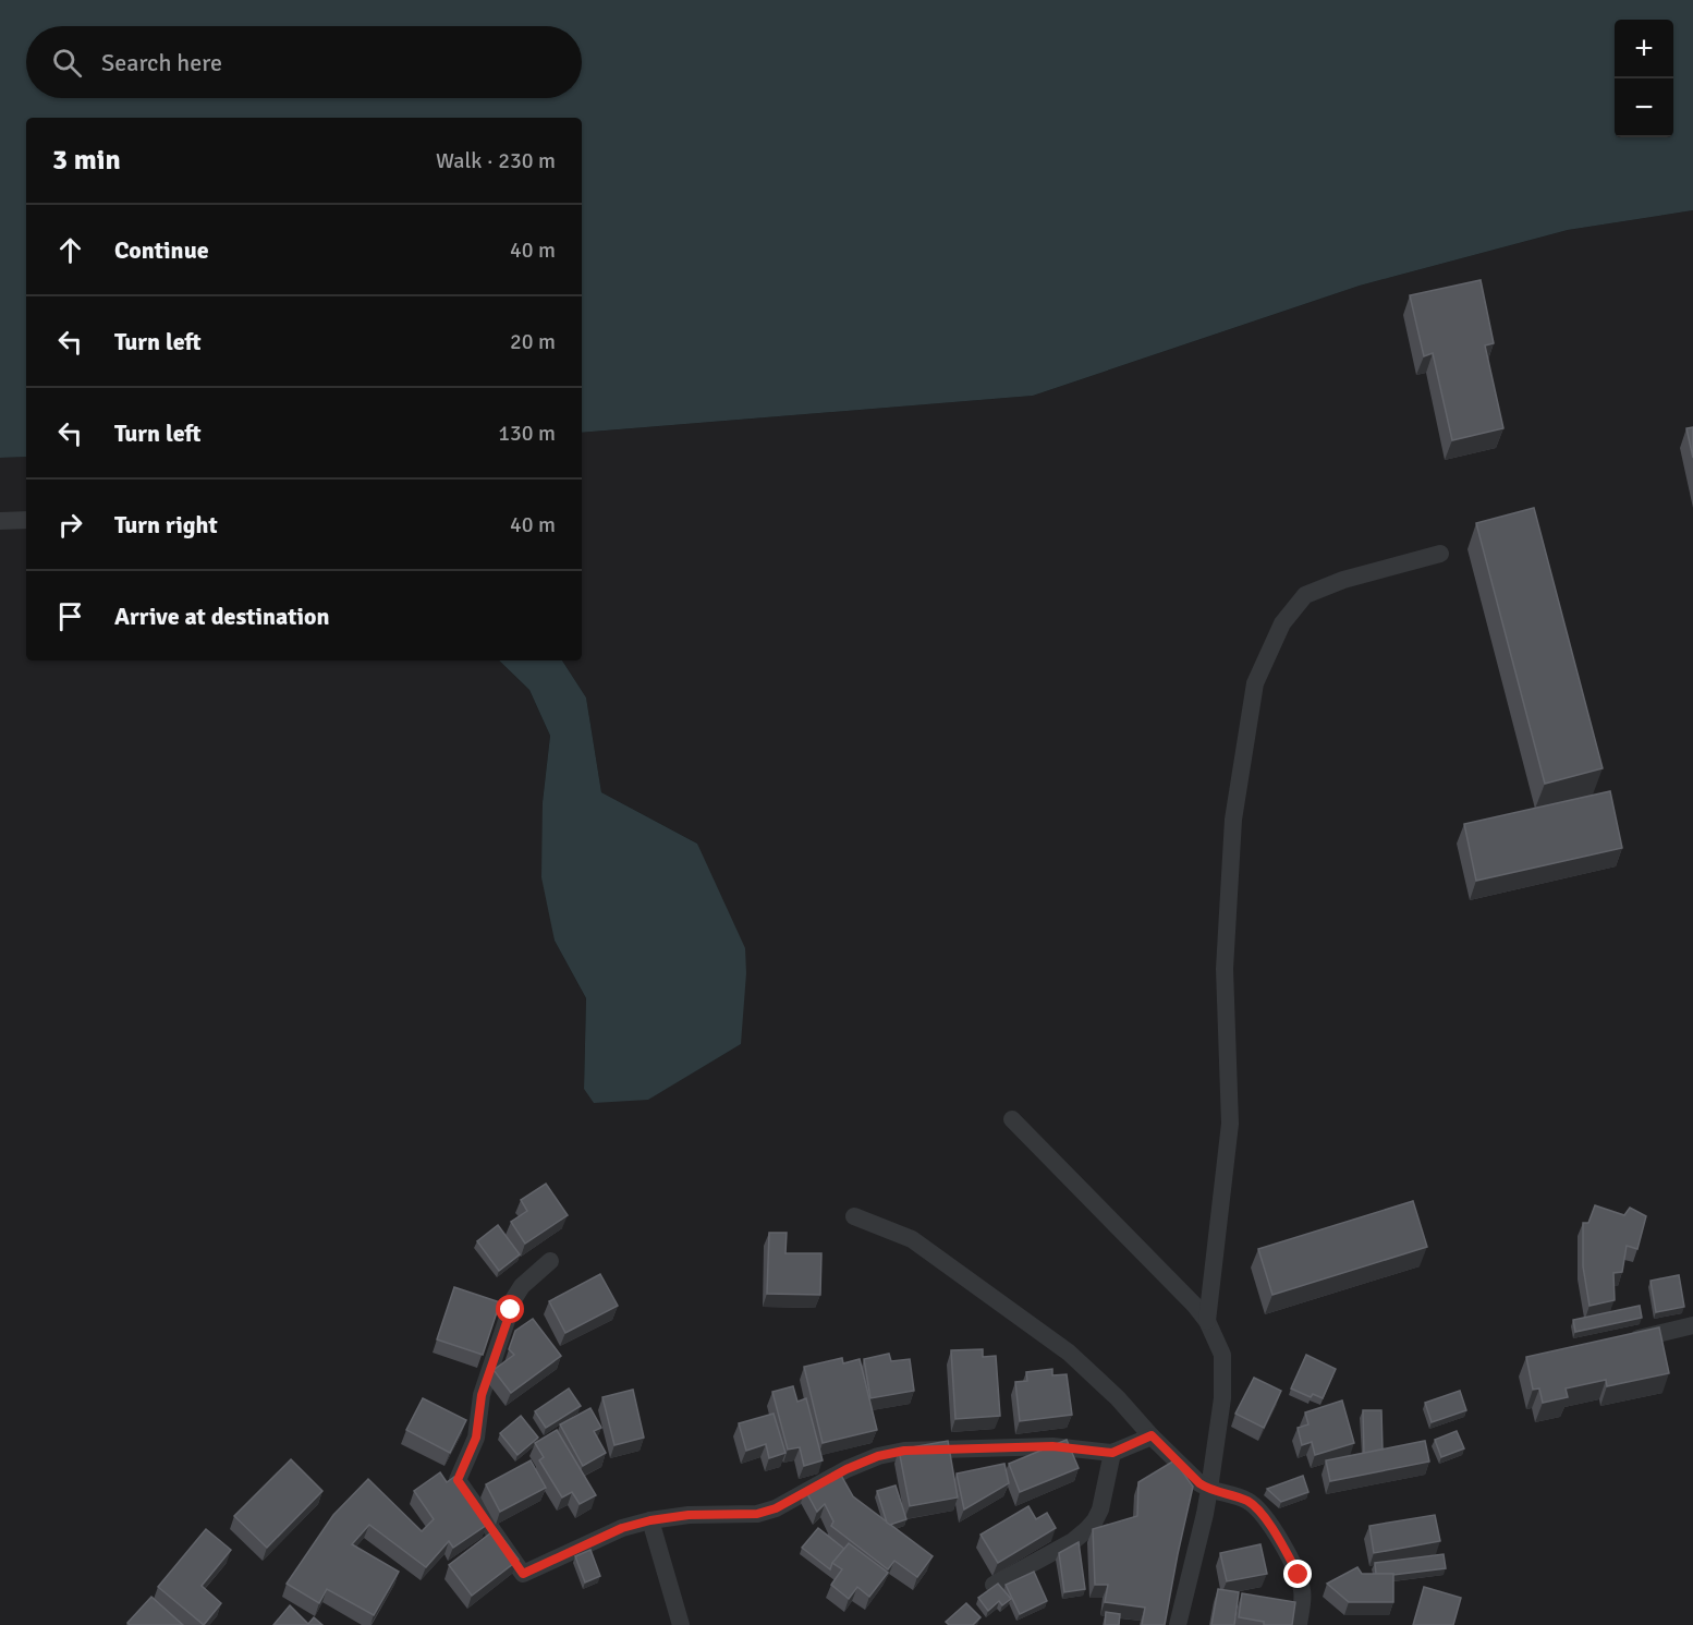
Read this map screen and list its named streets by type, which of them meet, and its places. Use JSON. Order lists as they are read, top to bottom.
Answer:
{
  "page": {
    "map_buttons": ["+", "−"],
    "search": "Search here",
    "heading": ["3 min", "Walk · 230 m"],
    "list": [
      ["Continue", "40 m"],
      ["Turn left", "20 m"],
      ["Turn left", "130 m"],
      ["Turn right", "40 m"],
      "Arrive at destination"
    ]
  }
}
